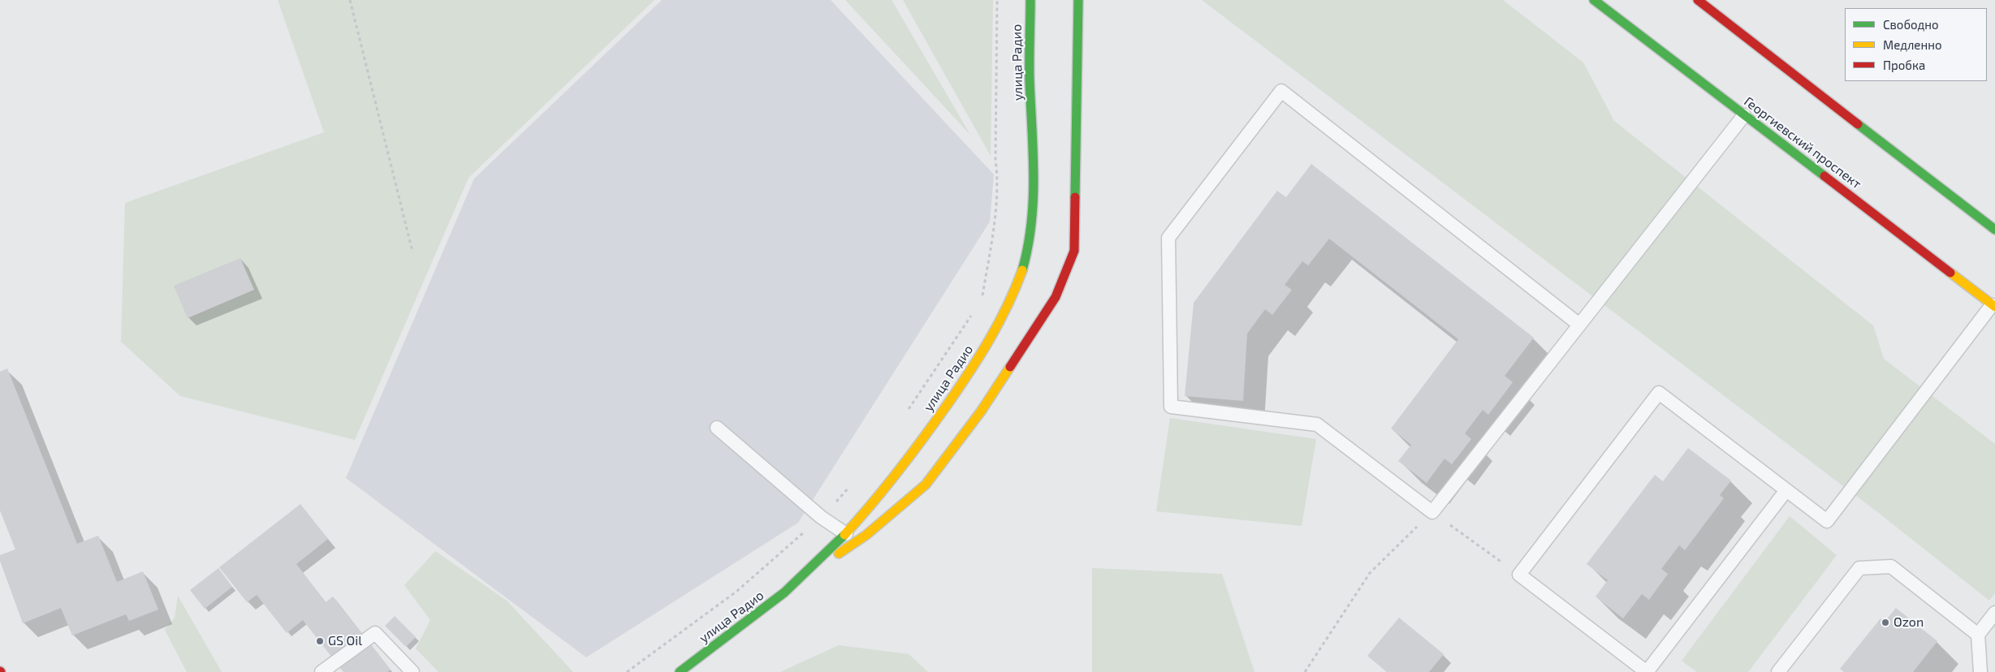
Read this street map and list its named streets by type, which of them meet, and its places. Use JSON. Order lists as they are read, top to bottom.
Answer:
{
  "streets": {
    "main road": ["улица Радио", "Георгиевский проспект"]
  },
  "places": ["Ozon", "GS Oil"],
  "legend": ["Свободно", "Медленно", "Пробка"]
}
